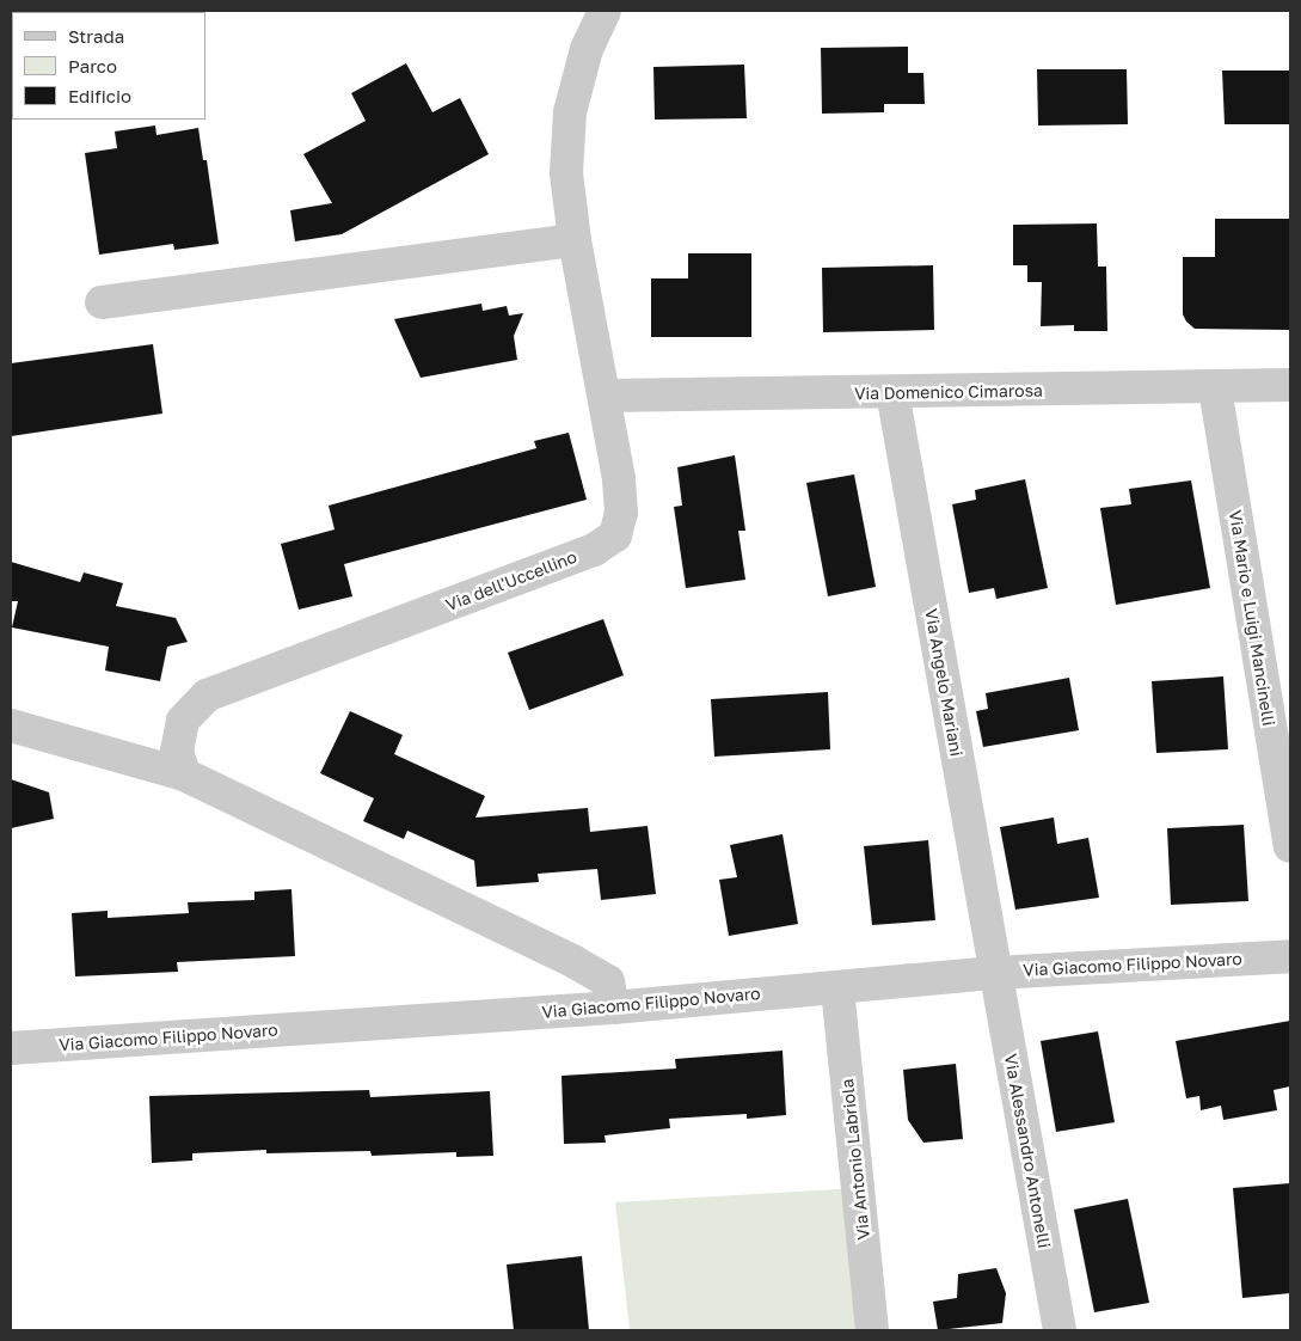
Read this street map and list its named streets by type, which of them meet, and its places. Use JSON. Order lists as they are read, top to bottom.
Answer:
{
  "streets": {
    "street": [
      "Via Domenico Cimarosa",
      "Via dell'Uccellino",
      "Via Mario e Luigi Mancinelli",
      "Via Angelo Mariani",
      "Via Giacomo Filippo Novaro",
      "Via Alessandro Antonelli",
      "Via Antonio Labriola"
    ]
  },
  "crossings": [
    ["Via Domenico Cimarosa", "Via dell'Uccellino"],
    ["Via Domenico Cimarosa", "Via Mario e Luigi Mancinelli"],
    ["Via Domenico Cimarosa", "Via Angelo Mariani"],
    ["Via Angelo Mariani", "Via Giacomo Filippo Novaro"],
    ["Via Angelo Mariani", "Via Alessandro Antonelli"],
    ["Via Giacomo Filippo Novaro", "Via Alessandro Antonelli"],
    ["Via Giacomo Filippo Novaro", "Via Antonio Labriola"]
  ],
  "legend": ["Strada", "Parco", "Edificio"]
}
